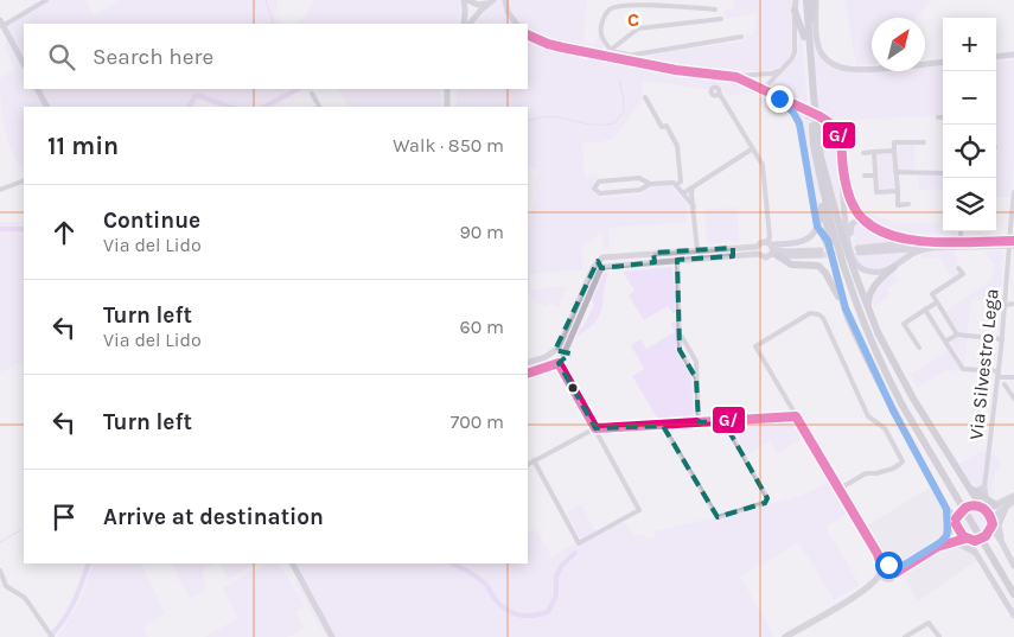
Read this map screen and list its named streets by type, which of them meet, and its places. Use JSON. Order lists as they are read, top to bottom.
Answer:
{
  "streets": {
    "street": ["Via Silvestro Lega"]
  },
  "lines": ["transit line G/"],
  "north": "top right",
  "page": {
    "map_buttons": ["+", "−"],
    "search": "Search here",
    "heading": ["11 min", "Walk · 850 m"],
    "list": [
      ["Continue", "Via del Lido", "90 m"],
      ["Turn left", "Via del Lido", "60 m"],
      ["Turn left", "700 m"],
      "Arrive at destination"
    ]
  },
  "grid": {
    "columns": ["C"]
  }
}
